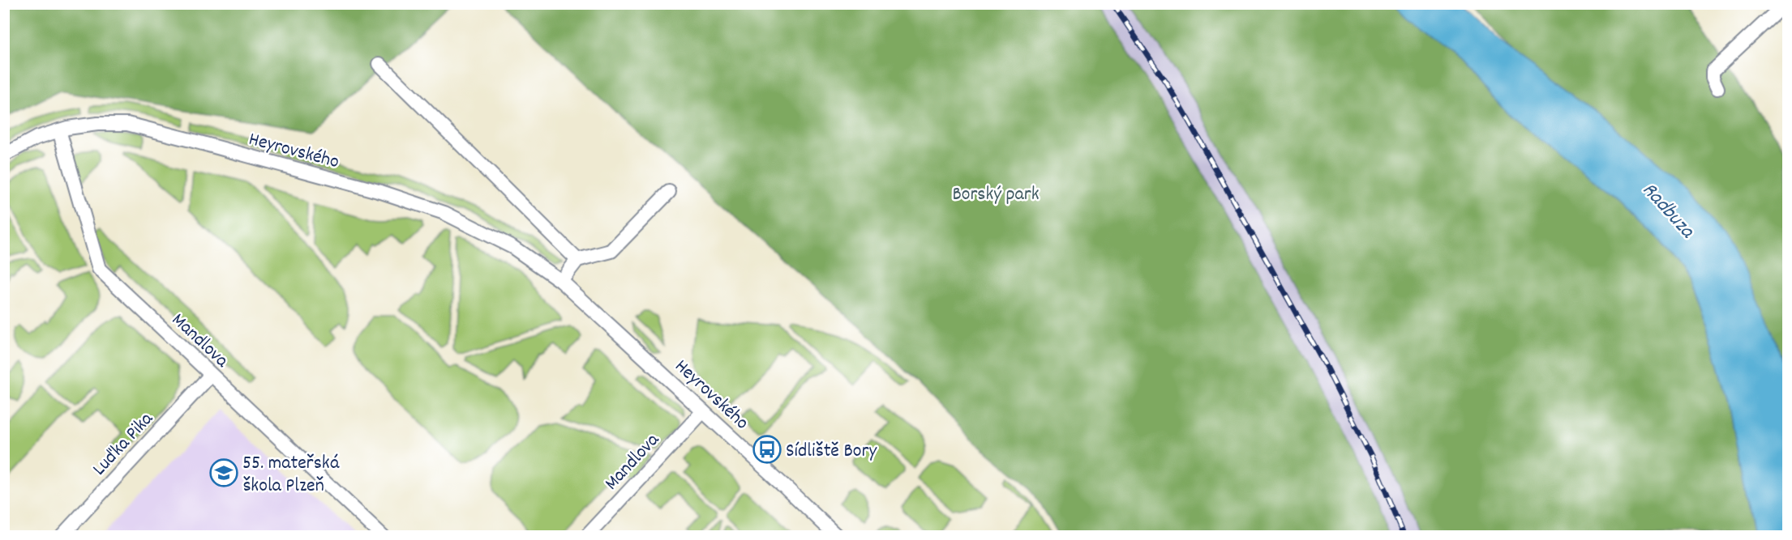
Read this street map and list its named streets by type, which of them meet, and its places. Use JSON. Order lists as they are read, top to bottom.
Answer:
{
  "streets": {
    "street": ["Heyrovského", "Mandlova", "Luďka Pika"]
  },
  "crossings": [
    ["Heyrovského", "Mandlova"],
    ["Mandlova", "Luďka Pika"]
  ],
  "water": ["Radbuza"],
  "parks": ["Borský park"],
  "places": {
    "bus stop": ["Sídliště Bory"],
    "school or university": ["55. mateřská škola Plzeň"]
  }
}
